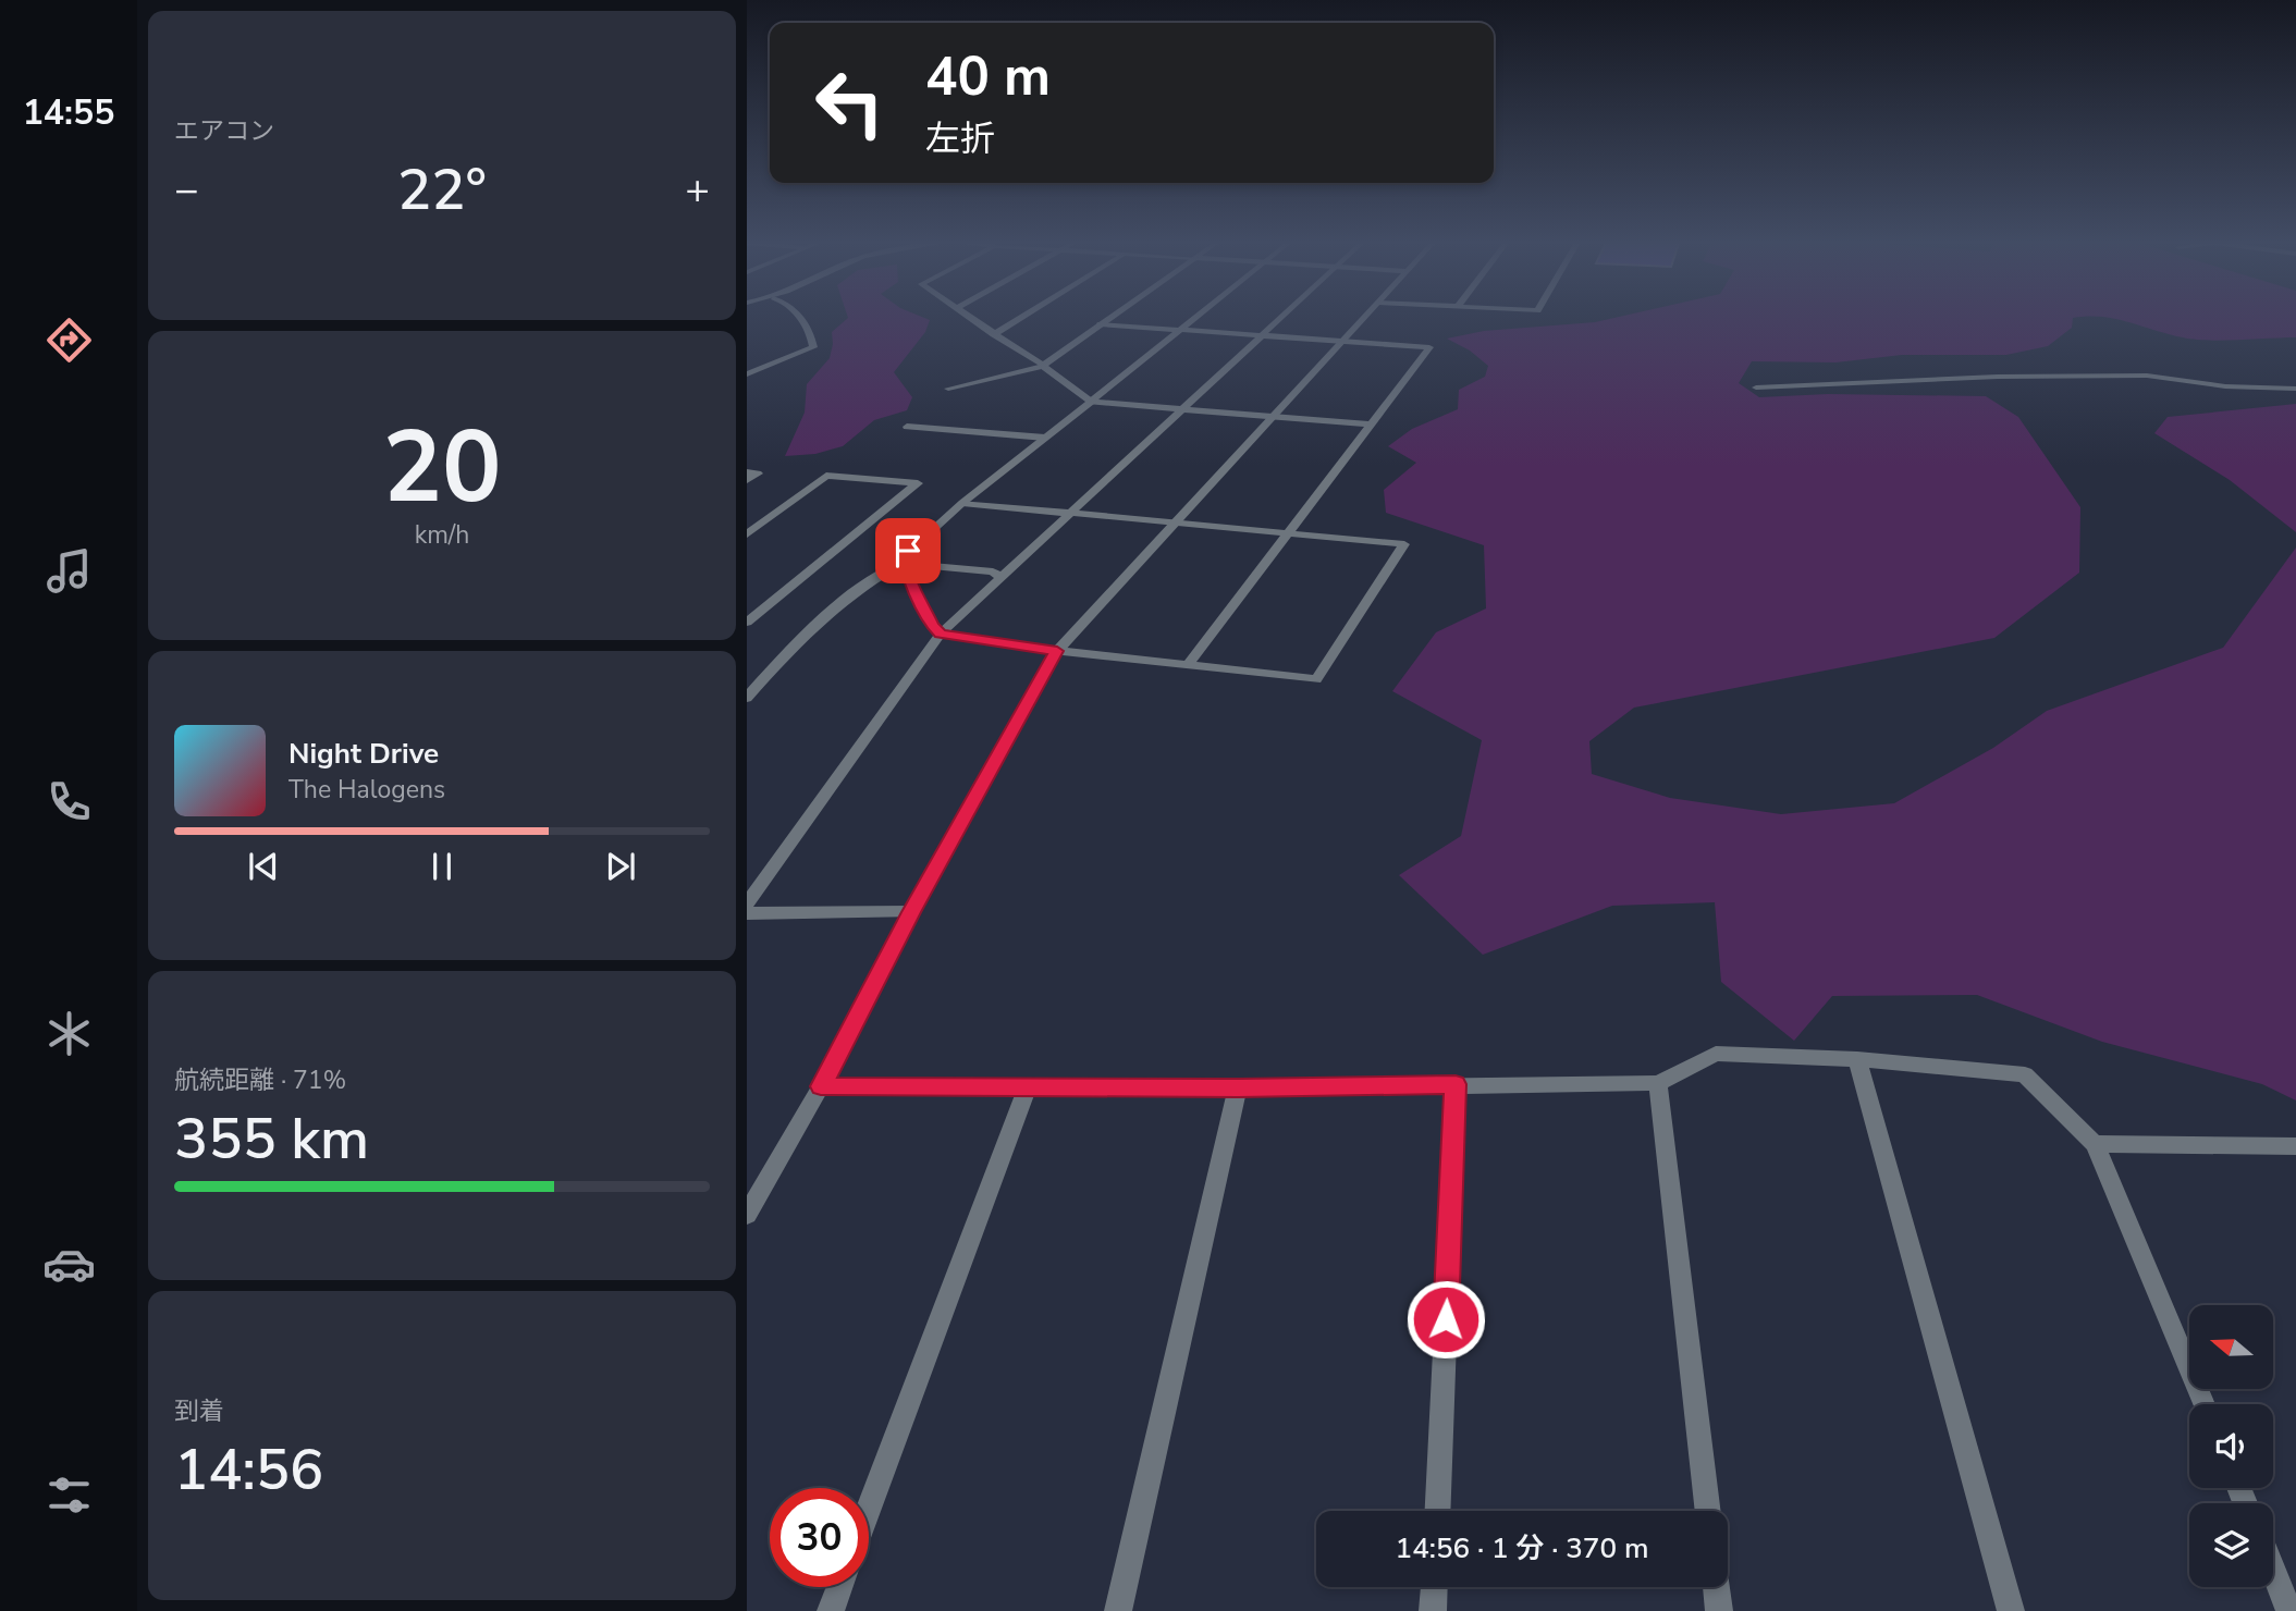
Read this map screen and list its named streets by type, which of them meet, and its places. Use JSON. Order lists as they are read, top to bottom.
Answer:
{
  "north": "left",
  "page": {
    "tabs": "14:55",
    "tile": [
      "エアコン",
      ["20", "km/h"],
      ["航続距離 · 71%", "355 km"],
      ["到着", "14:56"]
    ],
    "turn": ["40 m", "左折"],
    "heat": ["−", "22°", "+"],
    "song": ["Night Drive", "The Halogens"],
    "limit": "30",
    "trip": "14:56 · 1 分 · 370 m"
  }
}
